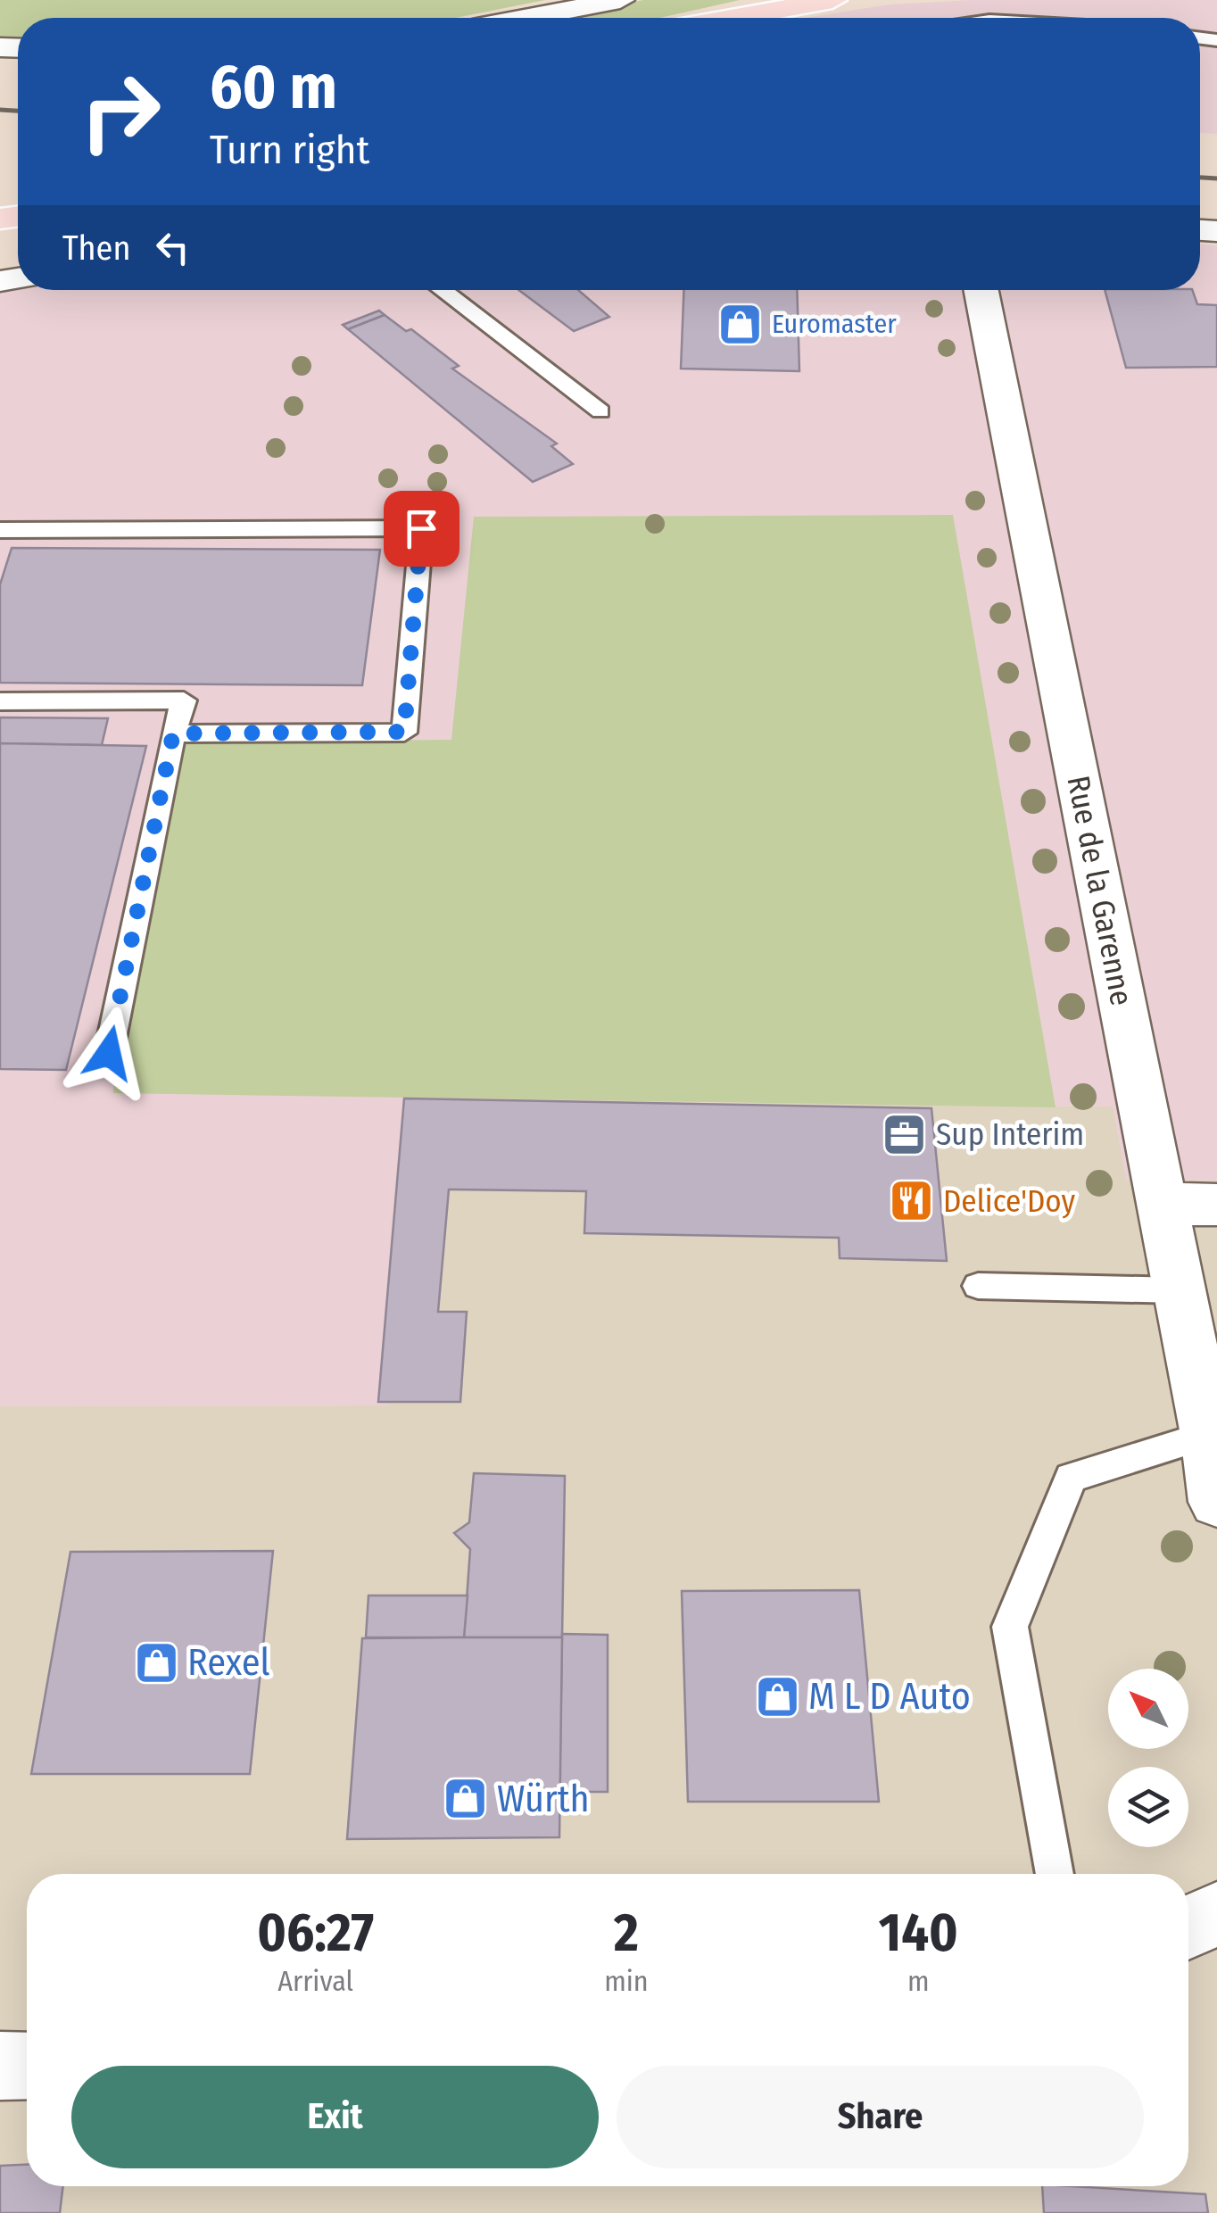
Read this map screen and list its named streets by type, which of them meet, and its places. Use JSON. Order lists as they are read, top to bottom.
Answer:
{
  "streets": {
    "street": ["Rue de la Garenne"]
  },
  "places": {
    "shop": [
      "Euromaster",
      "Rexel",
      "M L D Auto",
      "Würth"
    ],
    "office": ["Sup Interim"],
    "restaurant": ["Delice'Doy"]
  },
  "north": "top left",
  "page": {
    "turn": ["60 m", "Turn right"],
    "then": "Then",
    "eta": [
      "06:27",
      "Arrival",
      "2",
      "min",
      "140",
      "m"
    ],
    "buttons": ["Exit", "Share"]
  }
}
